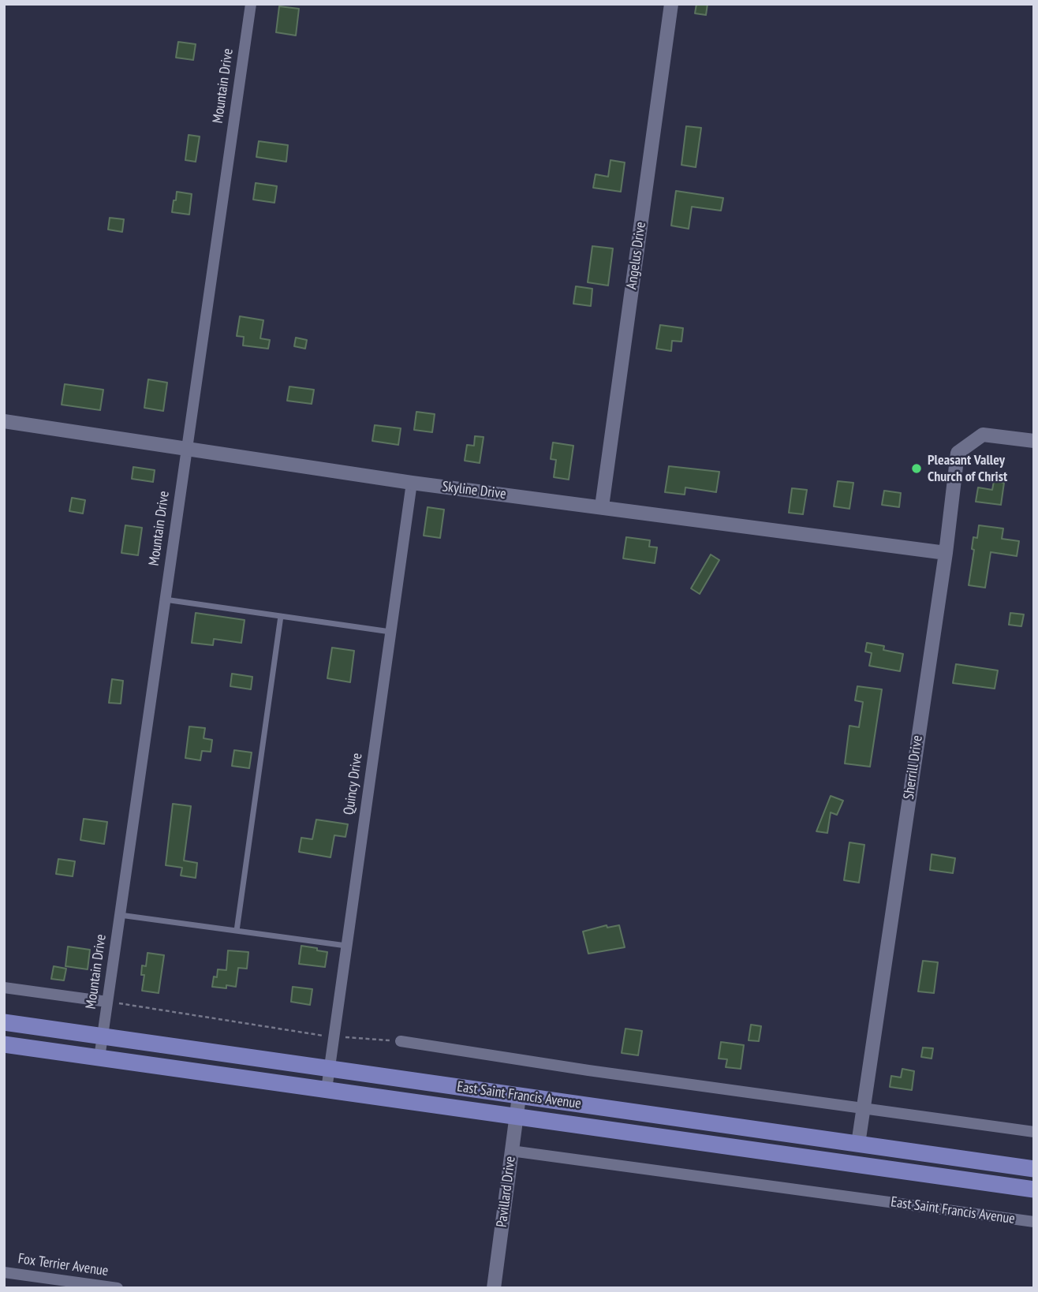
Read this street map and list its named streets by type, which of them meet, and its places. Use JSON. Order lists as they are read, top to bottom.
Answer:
{
  "streets": {
    "highway": ["East Saint Francis Avenue"],
    "street": [
      "Mountain Drive",
      "Angelus Drive",
      "Skyline Drive",
      "Sherrill Drive",
      "Quincy Drive",
      "Pavillard Drive",
      "Fox Terrier Avenue"
    ]
  },
  "crossings": [
    ["Mountain Drive", "Skyline Drive"],
    ["Mountain Drive", "East Saint Francis Avenue"],
    ["Angelus Drive", "Skyline Drive"],
    ["Skyline Drive", "Sherrill Drive"],
    ["Skyline Drive", "Quincy Drive"],
    ["Sherrill Drive", "East Saint Francis Avenue"],
    ["Quincy Drive", "East Saint Francis Avenue"],
    ["East Saint Francis Avenue", "Pavillard Drive"]
  ],
  "places": ["Pleasant Valley Church of Christ"]
}
